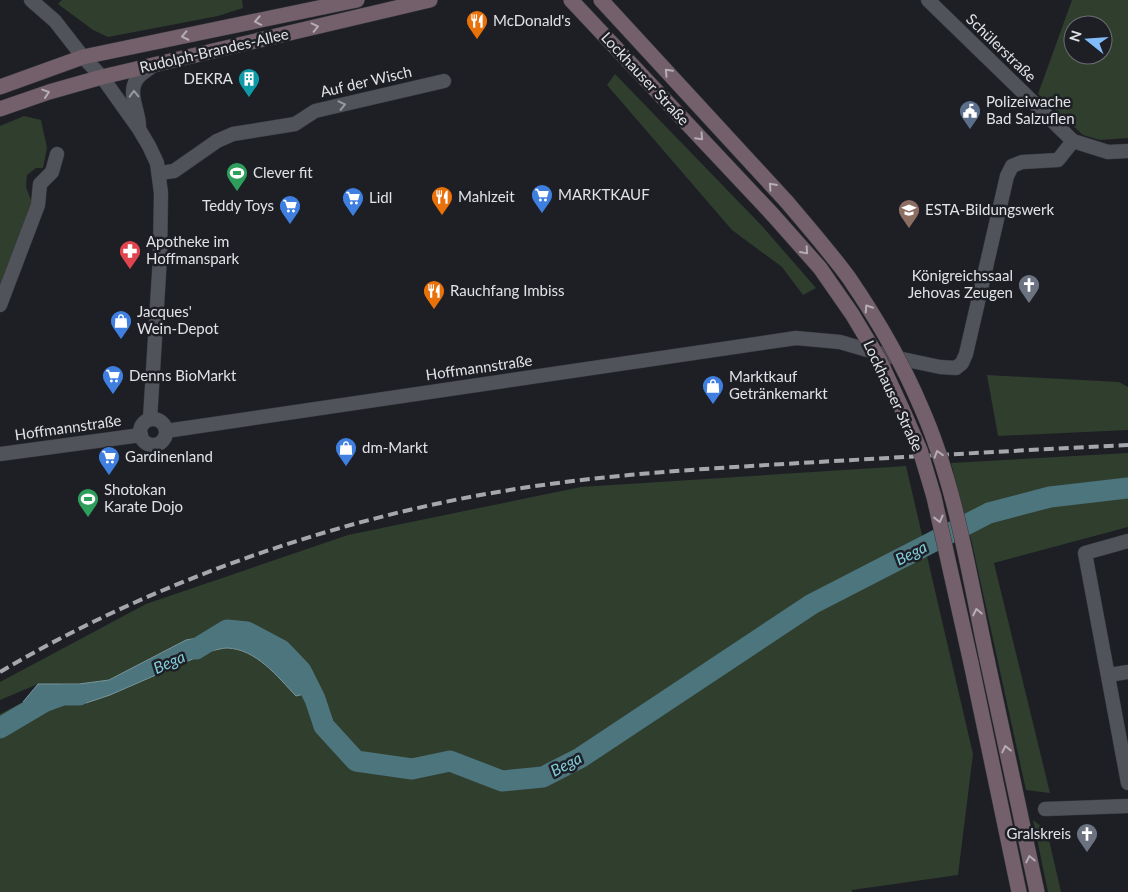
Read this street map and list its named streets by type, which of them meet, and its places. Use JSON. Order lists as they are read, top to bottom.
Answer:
{
  "streets": {
    "main road": ["Rudolph-Brandes-Allee", "Lockhauser Straße"],
    "street": ["Schülerstraße", "Auf der Wisch", "Hoffmannstraße"]
  },
  "crossings": [
    ["Schülerstraße", "Hoffmannstraße"]
  ],
  "one_way": ["Auf der Wisch"],
  "water": ["Bega"],
  "places": {
    "restaurant": ["McDonald's", "Mahlzeit", "Rauchfang Imbiss"],
    "building": ["DEKRA"],
    "public building": ["Polizeiwache Bad Salzuflen"],
    "sports": ["Clever fit", "Shotokan Karate Dojo"],
    "supermarket": [
      "MARKTKAUF",
      "Lidl",
      "Teddy Toys",
      "Denns BioMarkt",
      "Gardinenland"
    ],
    "school or university": ["ESTA-Bildungswerk"],
    "pharmacy": ["Apotheke im Hoffmanspark"],
    "church": ["Königreichssaal Jehovas Zeugen", "Gralskreis"],
    "shop": ["Jacques' Wein-Depot", "Marktkauf Getränkemarkt", "dm-Markt"]
  },
  "north": "left"
}
